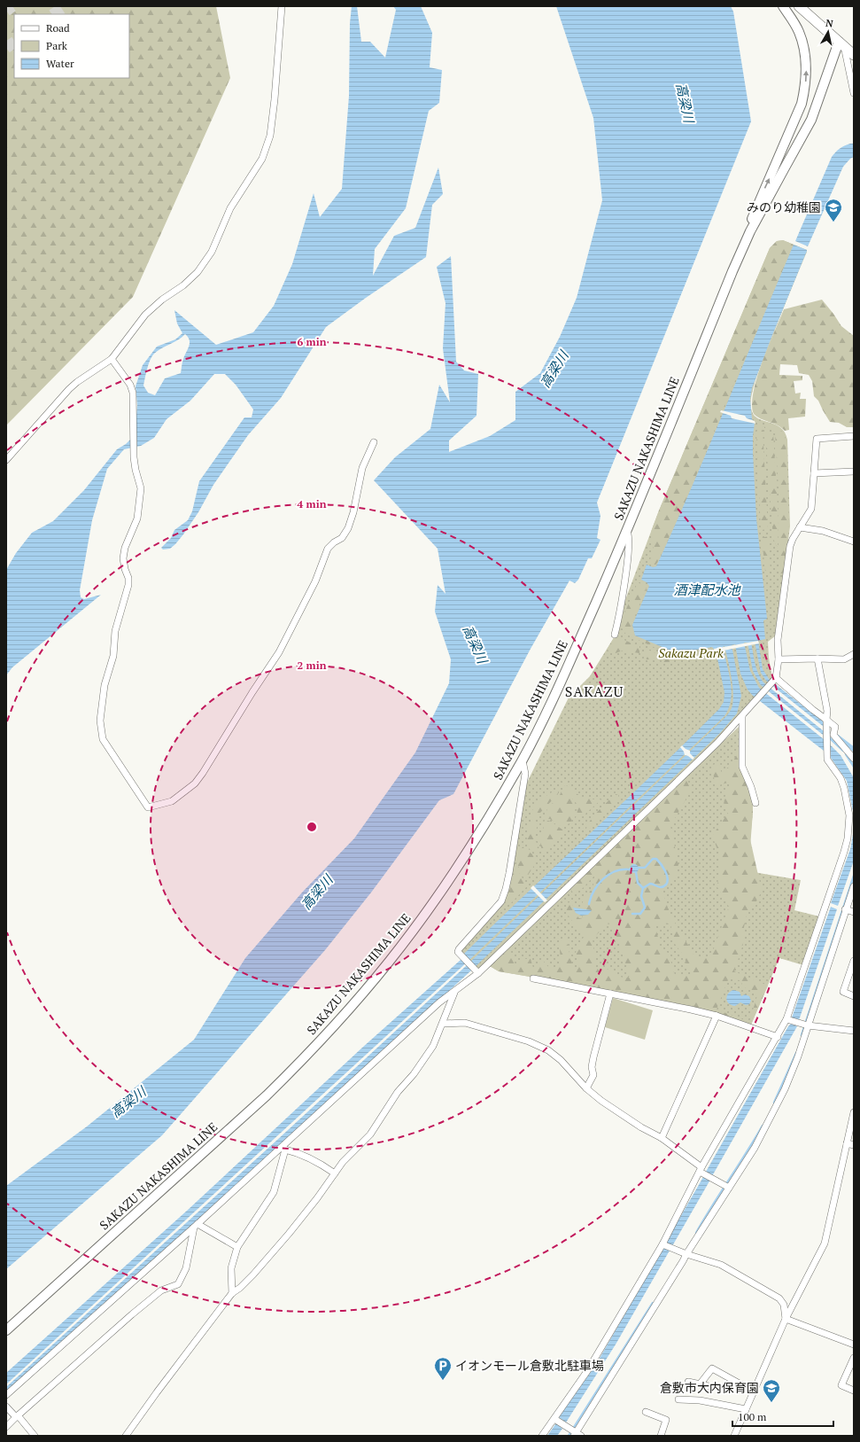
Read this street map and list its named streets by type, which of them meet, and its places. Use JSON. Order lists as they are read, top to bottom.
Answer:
{
  "streets": {
    "main road": ["SAKAZU NAKASHIMA LINE"]
  },
  "districts": ["SAKAZU"],
  "water": ["高梁川", "酒津配水池"],
  "parks": ["Sakazu Park"],
  "places": {
    "school or university": ["みのり幼稚園", "倉敷市大内保育園"],
    "parking": ["イオンモール倉敷北駐車場"]
  },
  "legend": ["Road", "Park", "Water"],
  "scale_bar": "100 m",
  "north": "top",
  "rings": ["6 min", "4 min", "2 min"]
}
